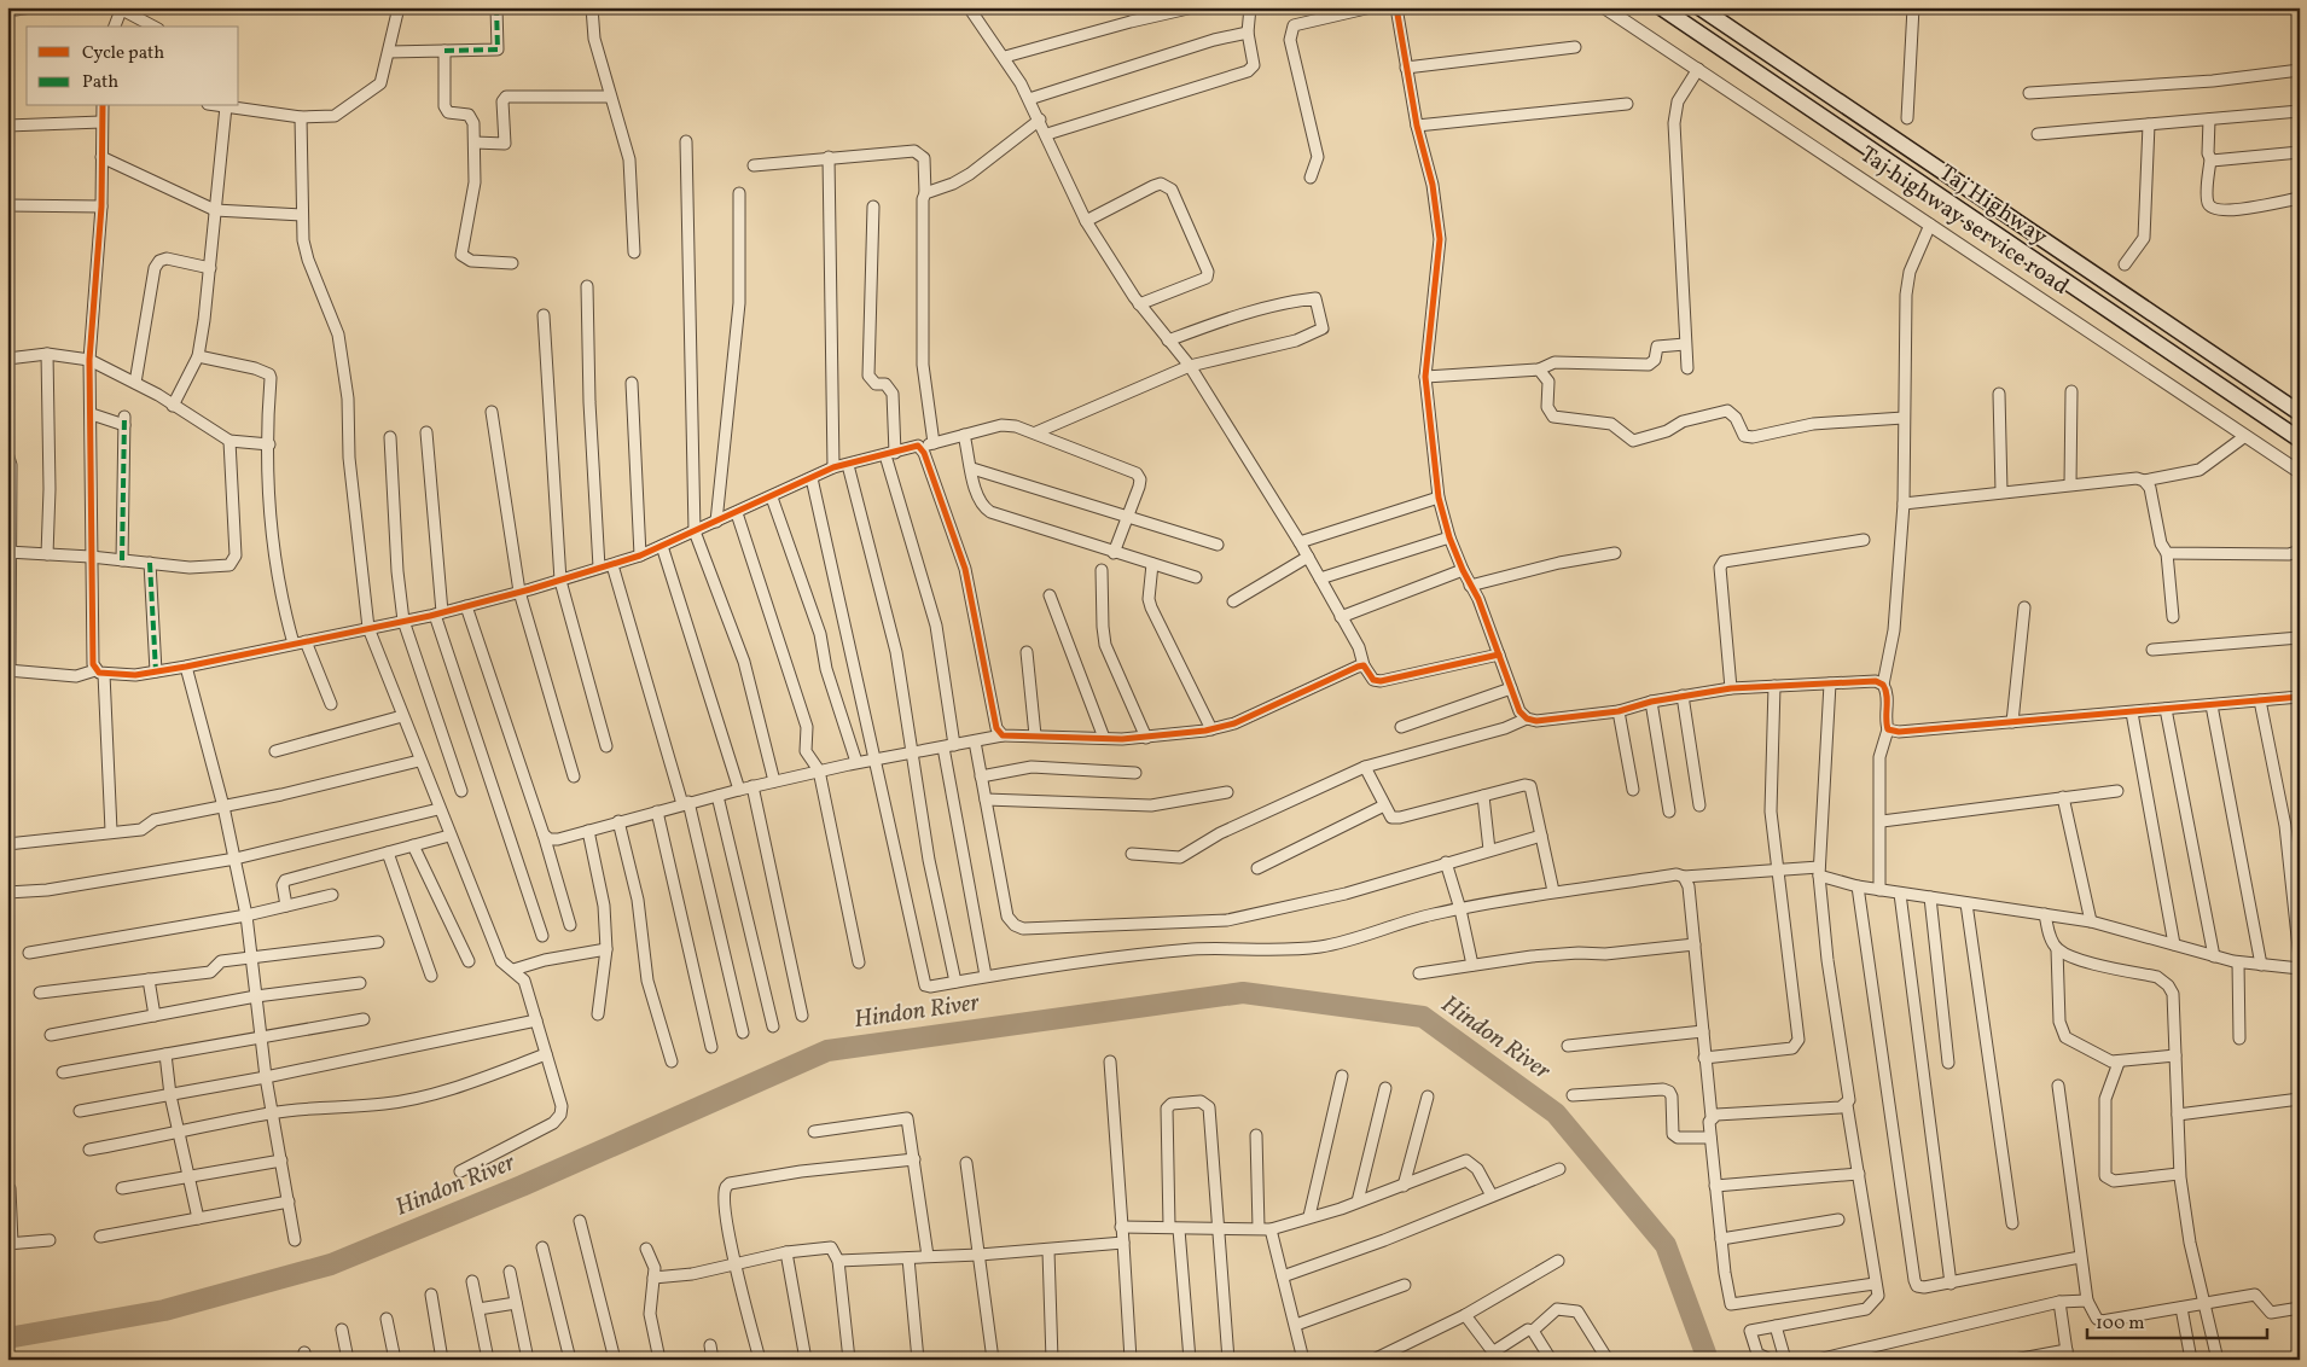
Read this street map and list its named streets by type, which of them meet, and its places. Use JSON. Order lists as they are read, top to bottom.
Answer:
{
  "streets": {
    "main road": ["Taj Highway"],
    "street": ["Taj highway service road"]
  },
  "water": ["Hindon River"],
  "legend": ["Cycle path", "Path"],
  "scale_bar": "100 m"
}
